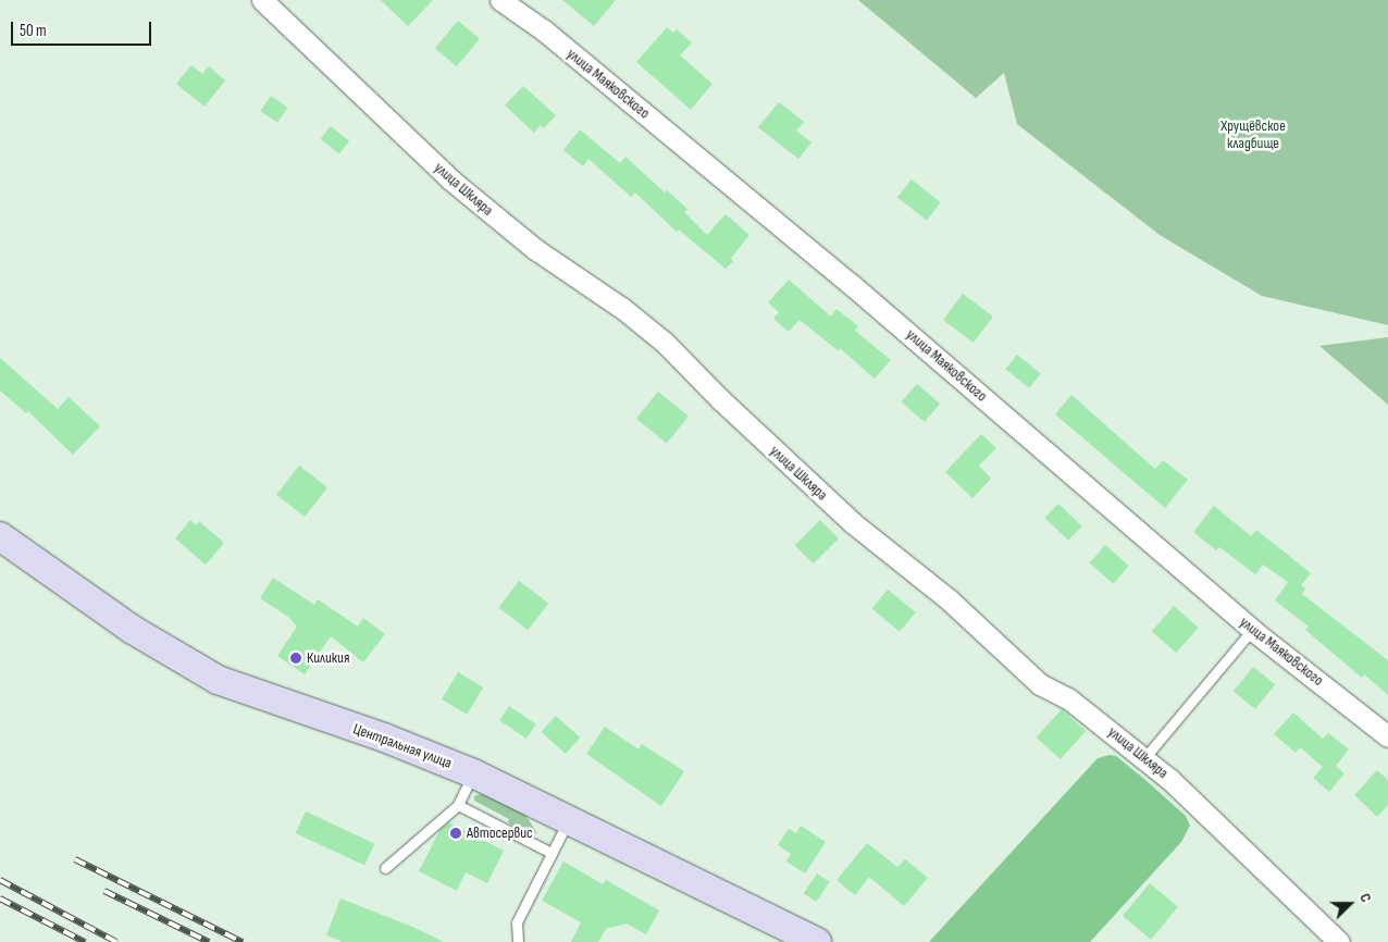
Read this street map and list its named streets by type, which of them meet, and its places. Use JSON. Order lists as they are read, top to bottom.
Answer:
{
  "streets": {
    "main road": ["Центральная улица"],
    "street": ["улица Маяковского", "улица Шкляра"]
  },
  "parks": ["Хрущёвское кладбище"],
  "places": ["Киликия", "Автосервис"],
  "scale_bar": "50 m",
  "north": "right"
}
